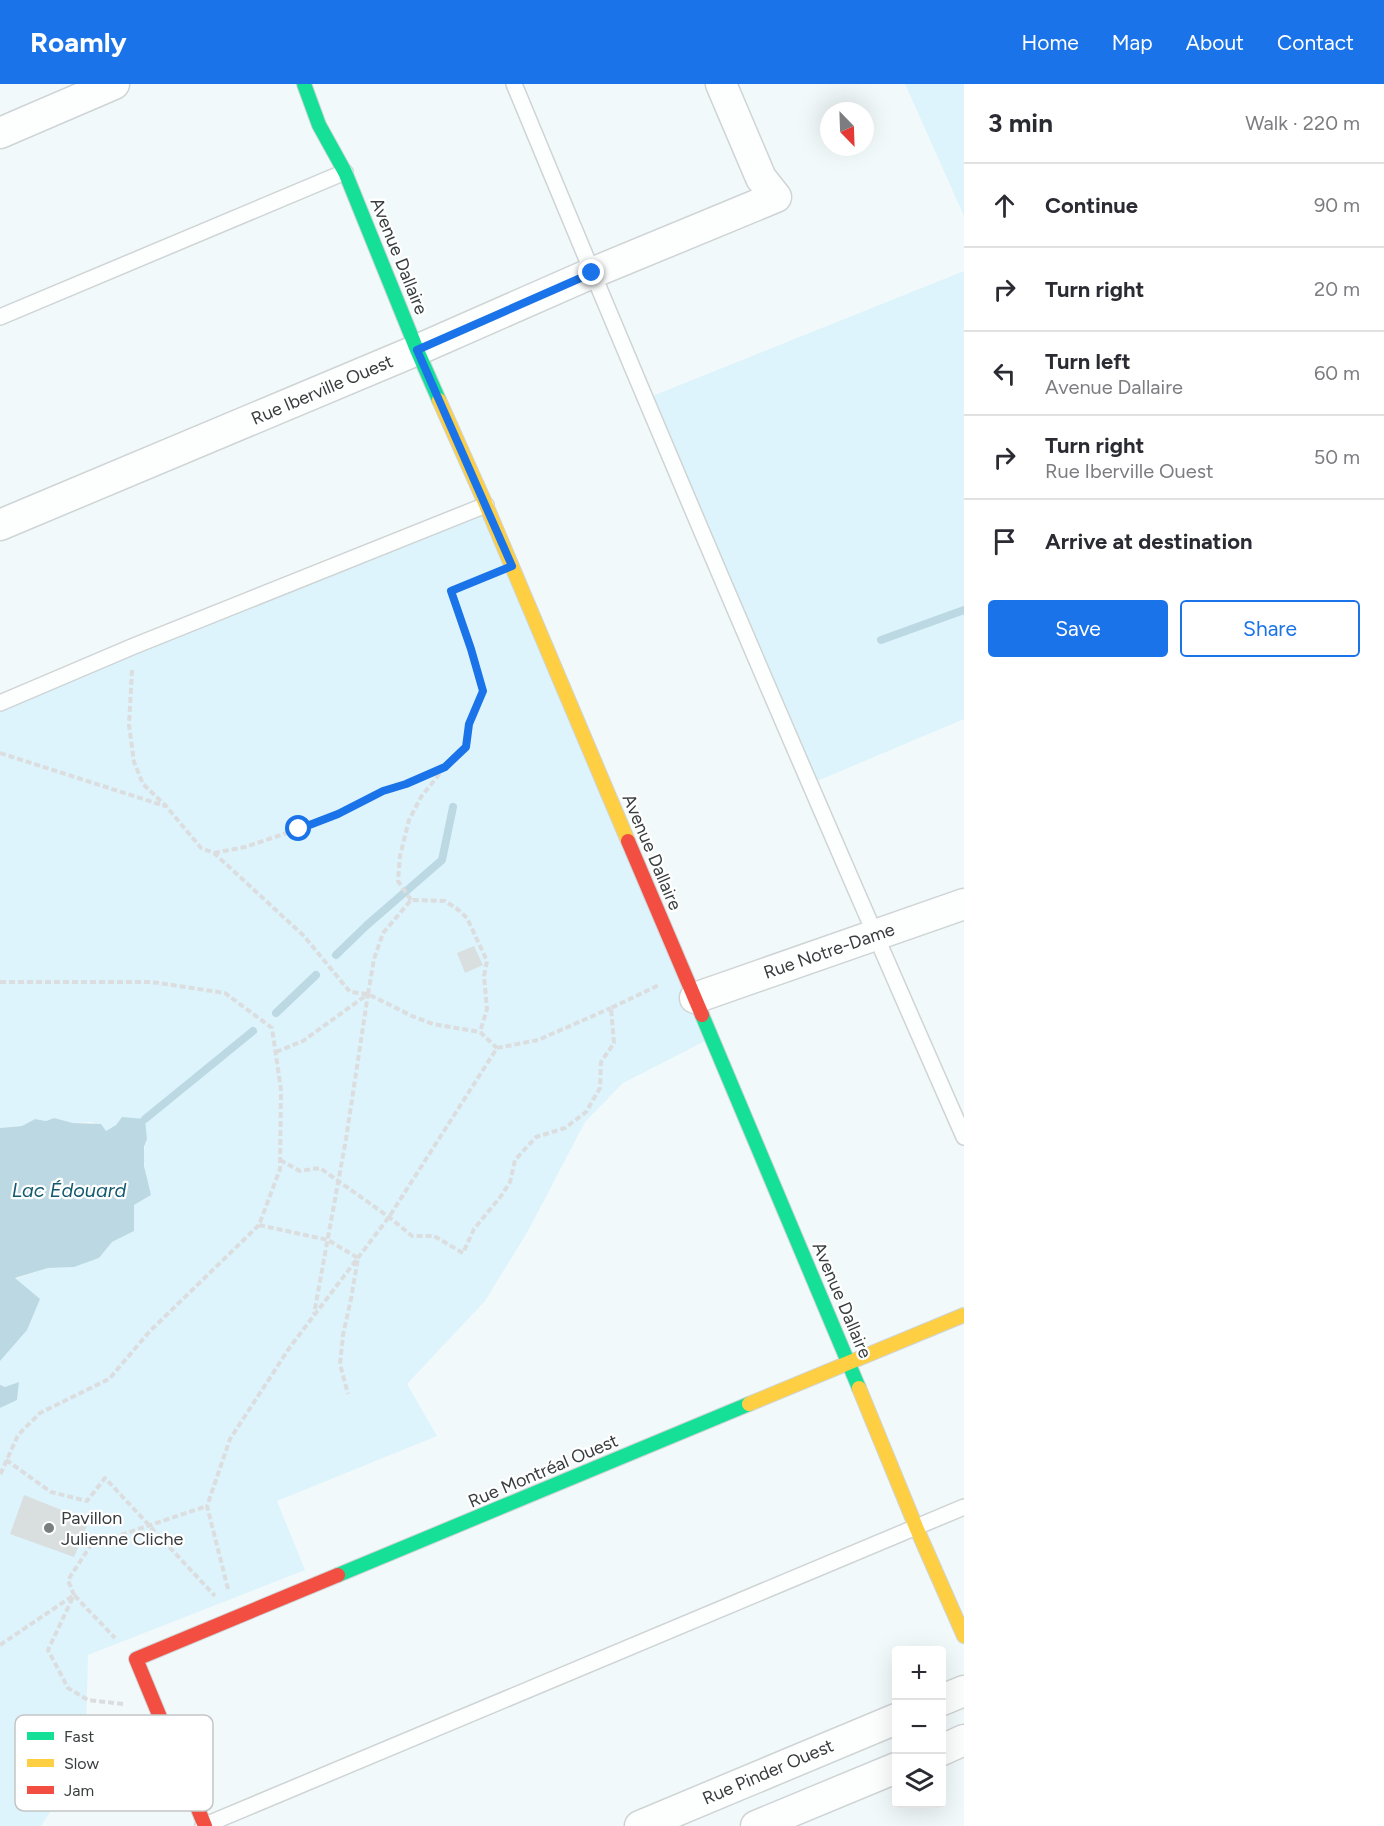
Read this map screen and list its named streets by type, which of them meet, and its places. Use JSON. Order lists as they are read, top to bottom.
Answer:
{
  "streets": {
    "street": [
      "Avenue Dallaire",
      "Rue Iberville Ouest",
      "Rue Notre-Dame",
      "Rue Montréal Ouest",
      "Rue Pinder Ouest"
    ]
  },
  "crossings": [
    ["Avenue Dallaire", "Rue Iberville Ouest"],
    ["Avenue Dallaire", "Rue Notre-Dame"],
    ["Avenue Dallaire", "Rue Montréal Ouest"]
  ],
  "water": ["Lac Édouard"],
  "places": ["Pavillon Julienne Cliche"],
  "legend": ["Fast", "Slow", "Jam"],
  "north": "bottom right",
  "page": {
    "header": "Roamly",
    "nav": [
      "Home",
      "Map",
      "About",
      "Contact"
    ],
    "heading": ["3 min", "Walk · 220 m"],
    "list": [
      ["Continue", "90 m"],
      ["Turn right", "20 m"],
      ["Turn left", "Avenue Dallaire", "60 m"],
      ["Turn right", "Rue Iberville Ouest", "50 m"],
      "Arrive at destination"
    ],
    "buttons": ["Save", "Share"],
    "map_buttons": ["+", "−"]
  }
}
